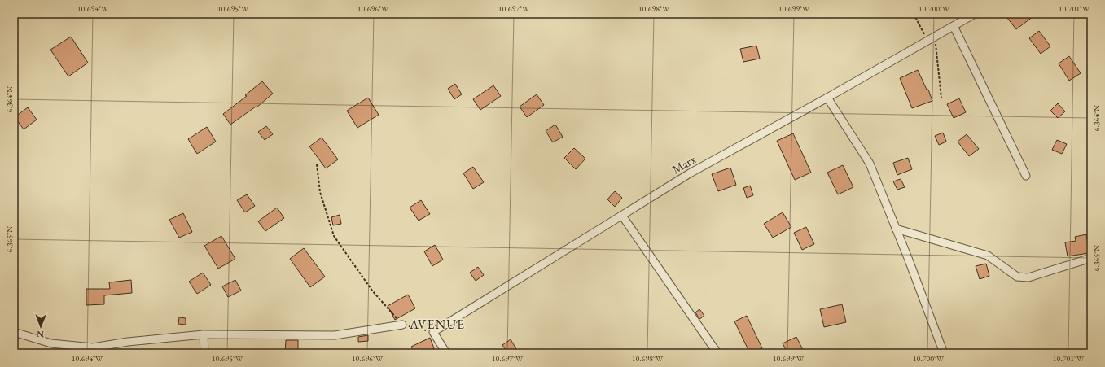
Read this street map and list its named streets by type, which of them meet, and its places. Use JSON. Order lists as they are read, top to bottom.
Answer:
{
  "streets": {
    "street": ["Marx"]
  },
  "districts": ["AVENUE"],
  "north": "bottom",
  "coordinates": [
    "10.694°W",
    "10.695°W",
    "10.696°W",
    "10.697°W",
    "10.698°W",
    "10.699°W",
    "10.700°W",
    "10.701°W",
    "6.364°N",
    "6.365°N"
  ]
}
